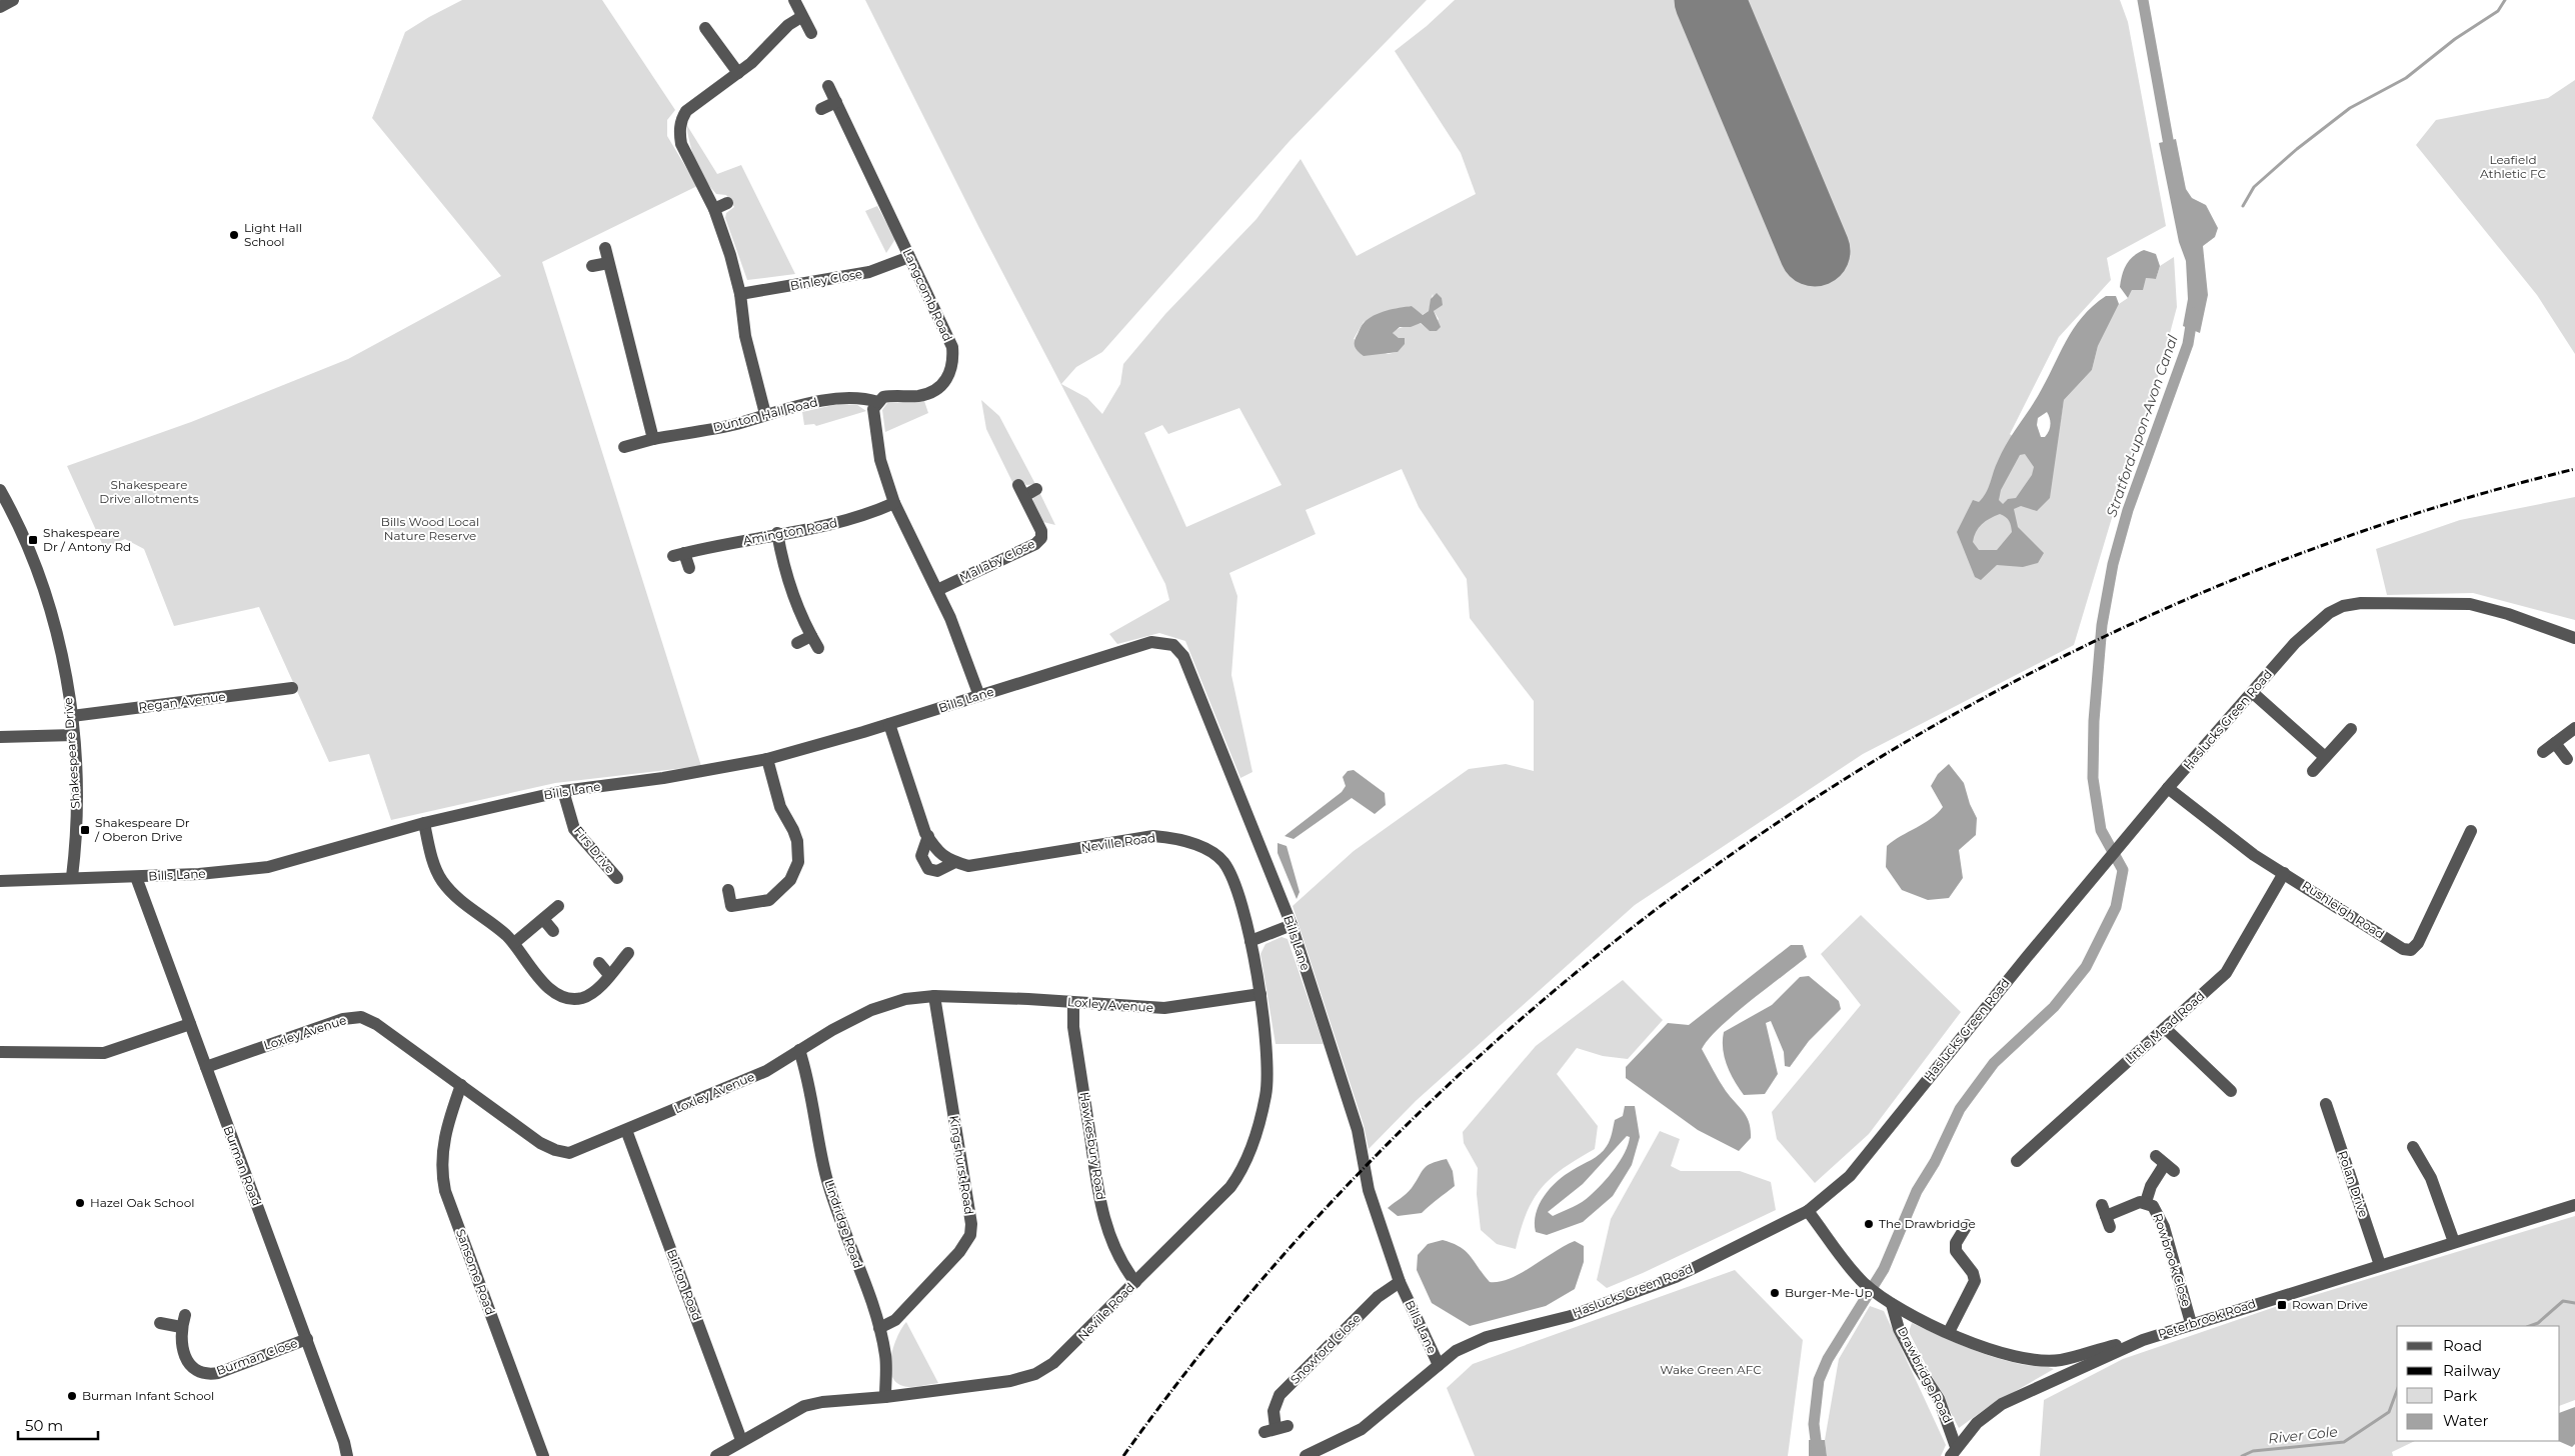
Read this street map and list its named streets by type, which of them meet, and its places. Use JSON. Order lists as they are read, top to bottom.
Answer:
{
  "streets": {
    "street": [
      "Binley Close",
      "Langcomb Road",
      "Dunton Hall Road",
      "Amington Road",
      "Mallaby Close",
      "Bills Lane",
      "Regan Avenue",
      "Haslucks Green Road",
      "Shakespeare Drive",
      "Neville Road",
      "Firs Drive",
      "Rushleigh Road",
      "Loxley Avenue",
      "Little Mead Road",
      "Hawkesbury Road",
      "Kingshurst Road",
      "Burman Road",
      "Rolan Drive",
      "Lindridge Road",
      "Rowbrook Close",
      "Sansome Road",
      "Binton Road",
      "Peterbrook Road",
      "Snowford Close",
      "Burman Close",
      "Drawbridge Road"
    ]
  },
  "crossings": [
    ["Binley Close", "Langcomb Road"],
    ["Langcomb Road", "Dunton Hall Road"],
    ["Bills Lane", "Haslucks Green Road"],
    ["Bills Lane", "Shakespeare Drive"],
    ["Bills Lane", "Neville Road"],
    ["Bills Lane", "Firs Drive"],
    ["Bills Lane", "Burman Road"],
    ["Bills Lane", "Snowford Close"],
    ["Regan Avenue", "Shakespeare Drive"],
    ["Haslucks Green Road", "Rushleigh Road"],
    ["Haslucks Green Road", "Drawbridge Road"],
    ["Neville Road", "Loxley Avenue"],
    ["Neville Road", "Hawkesbury Road"],
    ["Neville Road", "Lindridge Road"],
    ["Neville Road", "Binton Road"],
    ["Rushleigh Road", "Little Mead Road"],
    ["Loxley Avenue", "Hawkesbury Road"],
    ["Loxley Avenue", "Kingshurst Road"],
    ["Loxley Avenue", "Burman Road"],
    ["Loxley Avenue", "Lindridge Road"],
    ["Loxley Avenue", "Sansome Road"],
    ["Loxley Avenue", "Binton Road"],
    ["Kingshurst Road", "Lindridge Road"],
    ["Burman Road", "Burman Close"],
    ["Rolan Drive", "Peterbrook Road"],
    ["Rowbrook Close", "Peterbrook Road"],
    ["Peterbrook Road", "Drawbridge Road"]
  ],
  "water": ["Stratford-upon-Avon Canal", "River Cole"],
  "parks": [
    "Leafield Athletic FC",
    "Shakespeare Drive allotments",
    "Bills Wood Local Nature Reserve",
    "Wake Green AFC"
  ],
  "places": {
    "other": [
      "Light Hall School",
      "Hazel Oak School",
      "The Drawbridge",
      "Burger-Me-Up",
      "Burman Infant School"
    ],
    "transit": ["Shakespeare Dr / Antony Rd", "Shakespeare Dr / Oberon Drive", "Rowan Drive"]
  },
  "legend": [
    "Road",
    "Railway",
    "Park",
    "Water"
  ],
  "scale_bar": "50 m"
}
